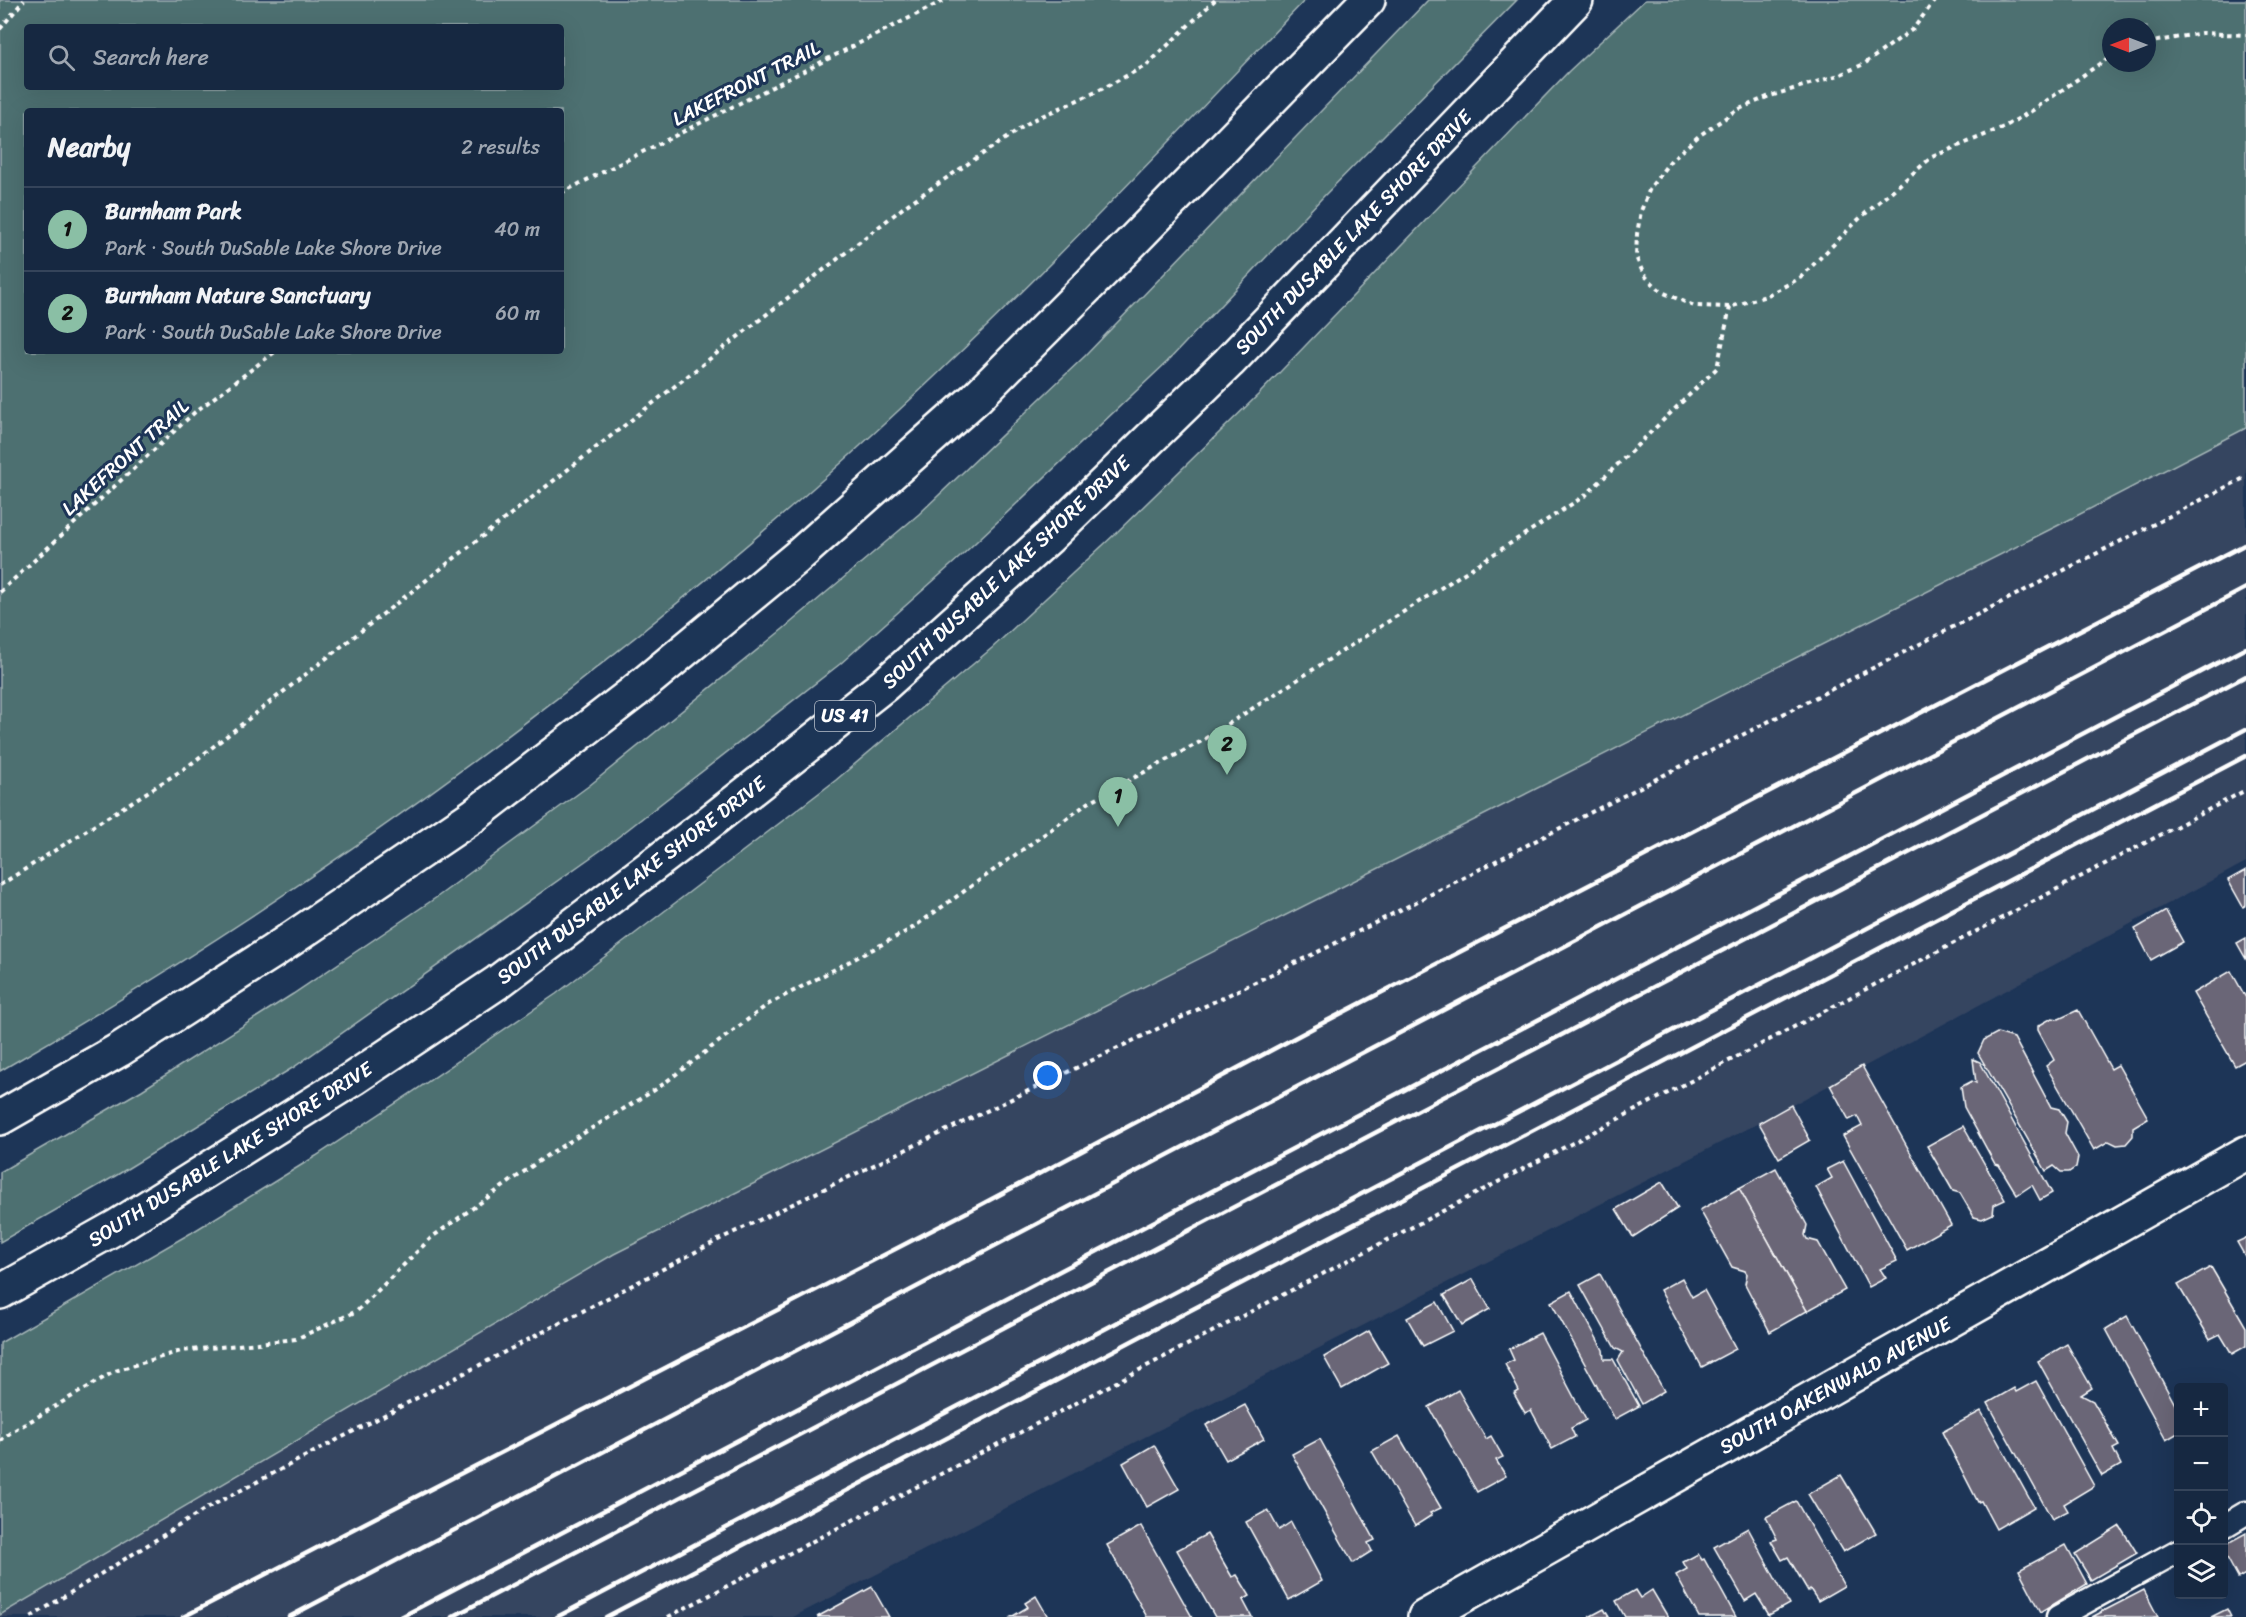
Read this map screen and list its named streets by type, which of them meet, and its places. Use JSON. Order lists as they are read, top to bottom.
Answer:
{
  "streets": {
    "main road": ["SOUTH DUSABLE LAKE SHORE DRIVE", "US 41", "SOUTH OAKENWALD AVENUE"],
    "path": ["LAKEFRONT TRAIL"]
  },
  "north": "left",
  "page": {
    "search": "Search here",
    "heading": ["Nearby", "2 results"],
    "list": [
      {
        "mark": "1",
        "name": "Burnham Park",
        "note": "Park · South DuSable Lake Shore Drive",
        "value": "40 m"
      },
      {
        "mark": "2",
        "name": "Burnham Nature Sanctuary",
        "note": "Park · South DuSable Lake Shore Drive",
        "value": "60 m"
      }
    ],
    "pins": ["2", "1"],
    "map_buttons": ["+", "−"]
  }
}
